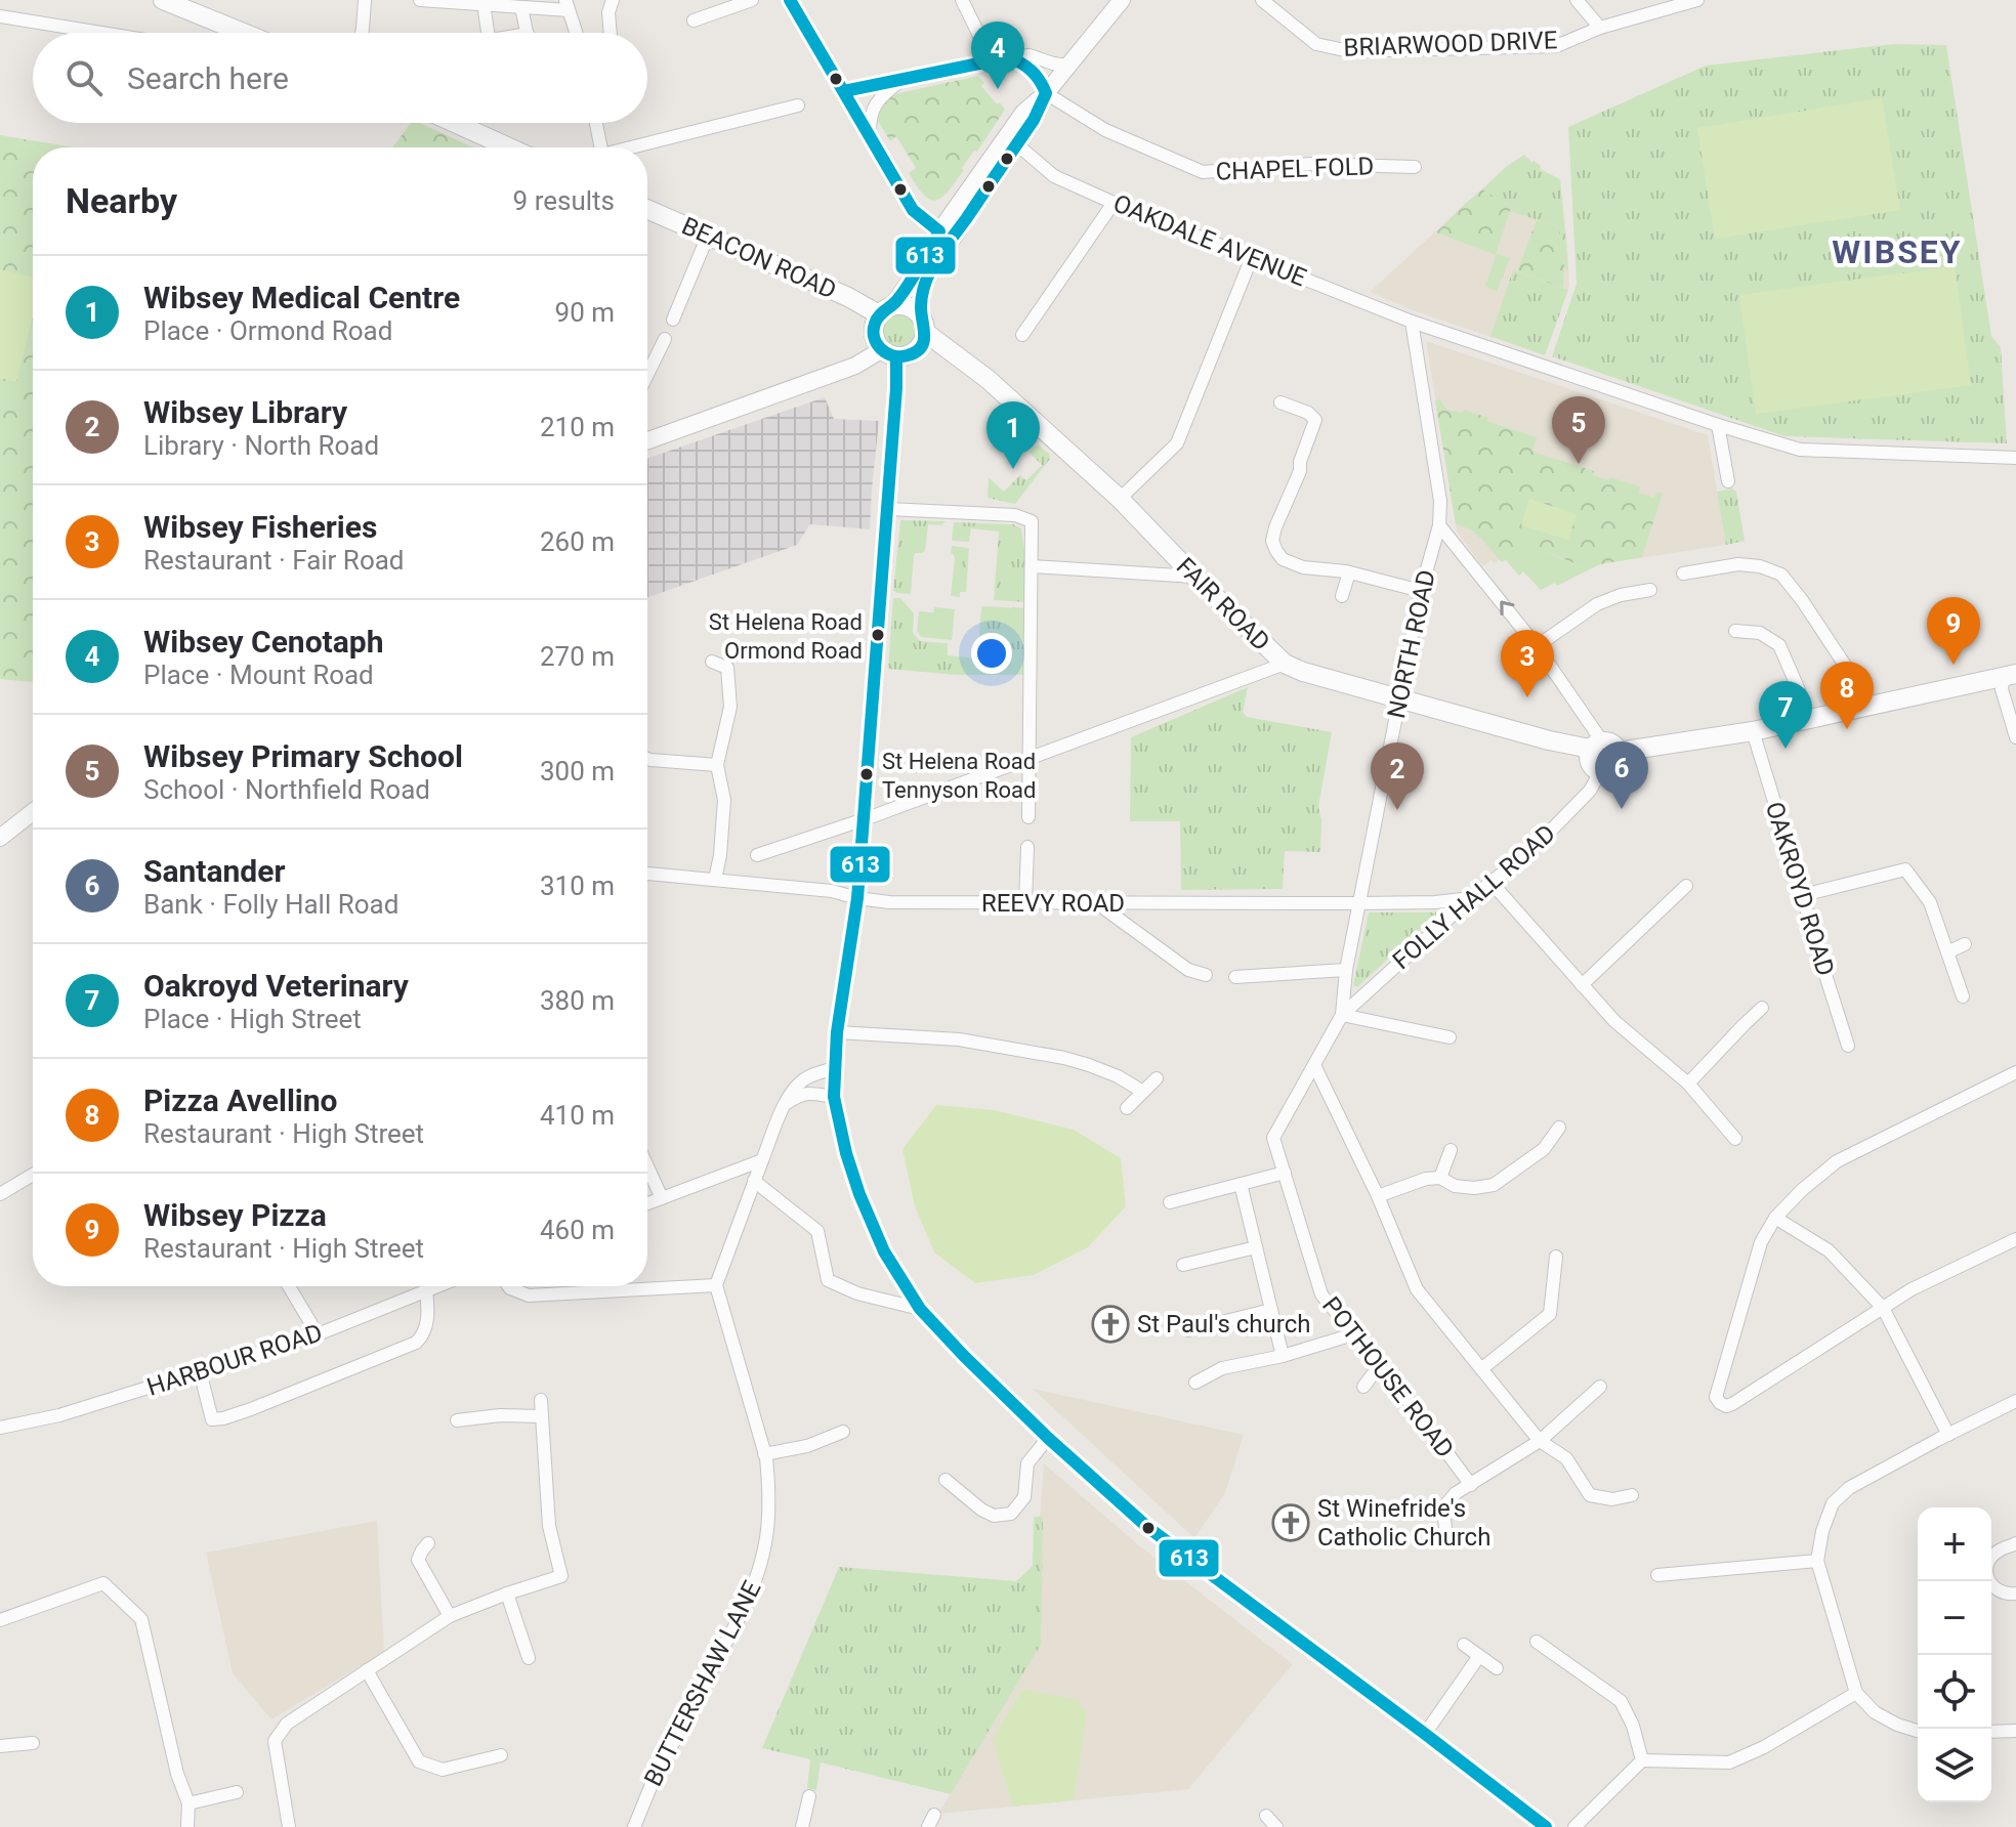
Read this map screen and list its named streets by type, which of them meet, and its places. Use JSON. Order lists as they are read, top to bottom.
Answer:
{
  "streets": {
    "main road": ["BEACON ROAD", "FAIR ROAD"],
    "street": [
      "BRIARWOOD DRIVE",
      "CHAPEL FOLD",
      "OAKDALE AVENUE",
      "NORTH ROAD",
      "OAKROYD ROAD",
      "FOLLY HALL ROAD",
      "REEVY ROAD",
      "HARBOUR ROAD",
      "POTHOUSE ROAD",
      "BUTTERSHAW LANE"
    ]
  },
  "crossings": [
    ["OAKDALE AVENUE", "NORTH ROAD"],
    ["BEACON ROAD", "FAIR ROAD"],
    ["FAIR ROAD", "NORTH ROAD"],
    ["FAIR ROAD", "FOLLY HALL ROAD"],
    ["NORTH ROAD", "FOLLY HALL ROAD"],
    ["NORTH ROAD", "REEVY ROAD"],
    ["FOLLY HALL ROAD", "REEVY ROAD"],
    ["FOLLY HALL ROAD", "POTHOUSE ROAD"]
  ],
  "districts": ["WIBSEY"],
  "places": {
    "other": ["St Helena Road Ormond Road", "St Helena Road Tennyson Road"],
    "church": ["St Paul's church", "St Winefride's Catholic Church"]
  },
  "lines": ["transit line 613"],
  "page": {
    "pins": [
      "4",
      "5",
      "1",
      "9",
      "3",
      "8",
      "7",
      "6",
      "2"
    ],
    "search": "Search here",
    "heading": ["Nearby", "9 results"],
    "list": [
      {
        "mark": "1",
        "name": "Wibsey Medical Centre",
        "note": "Place · Ormond Road",
        "value": "90 m"
      },
      {
        "mark": "2",
        "name": "Wibsey Library",
        "note": "Library · North Road",
        "value": "210 m"
      },
      {
        "mark": "3",
        "name": "Wibsey Fisheries",
        "note": "Restaurant · Fair Road",
        "value": "260 m"
      },
      {
        "mark": "4",
        "name": "Wibsey Cenotaph",
        "note": "Place · Mount Road",
        "value": "270 m"
      },
      {
        "mark": "5",
        "name": "Wibsey Primary School",
        "note": "School · Northfield Road",
        "value": "300 m"
      },
      {
        "mark": "6",
        "name": "Santander",
        "note": "Bank · Folly Hall Road",
        "value": "310 m"
      },
      {
        "mark": "7",
        "name": "Oakroyd Veterinary",
        "note": "Place · High Street",
        "value": "380 m"
      },
      {
        "mark": "8",
        "name": "Pizza Avellino",
        "note": "Restaurant · High Street",
        "value": "410 m"
      },
      {
        "mark": "9",
        "name": "Wibsey Pizza",
        "note": "Restaurant · High Street",
        "value": "460 m"
      }
    ],
    "map_buttons": ["+", "−"]
  }
}
